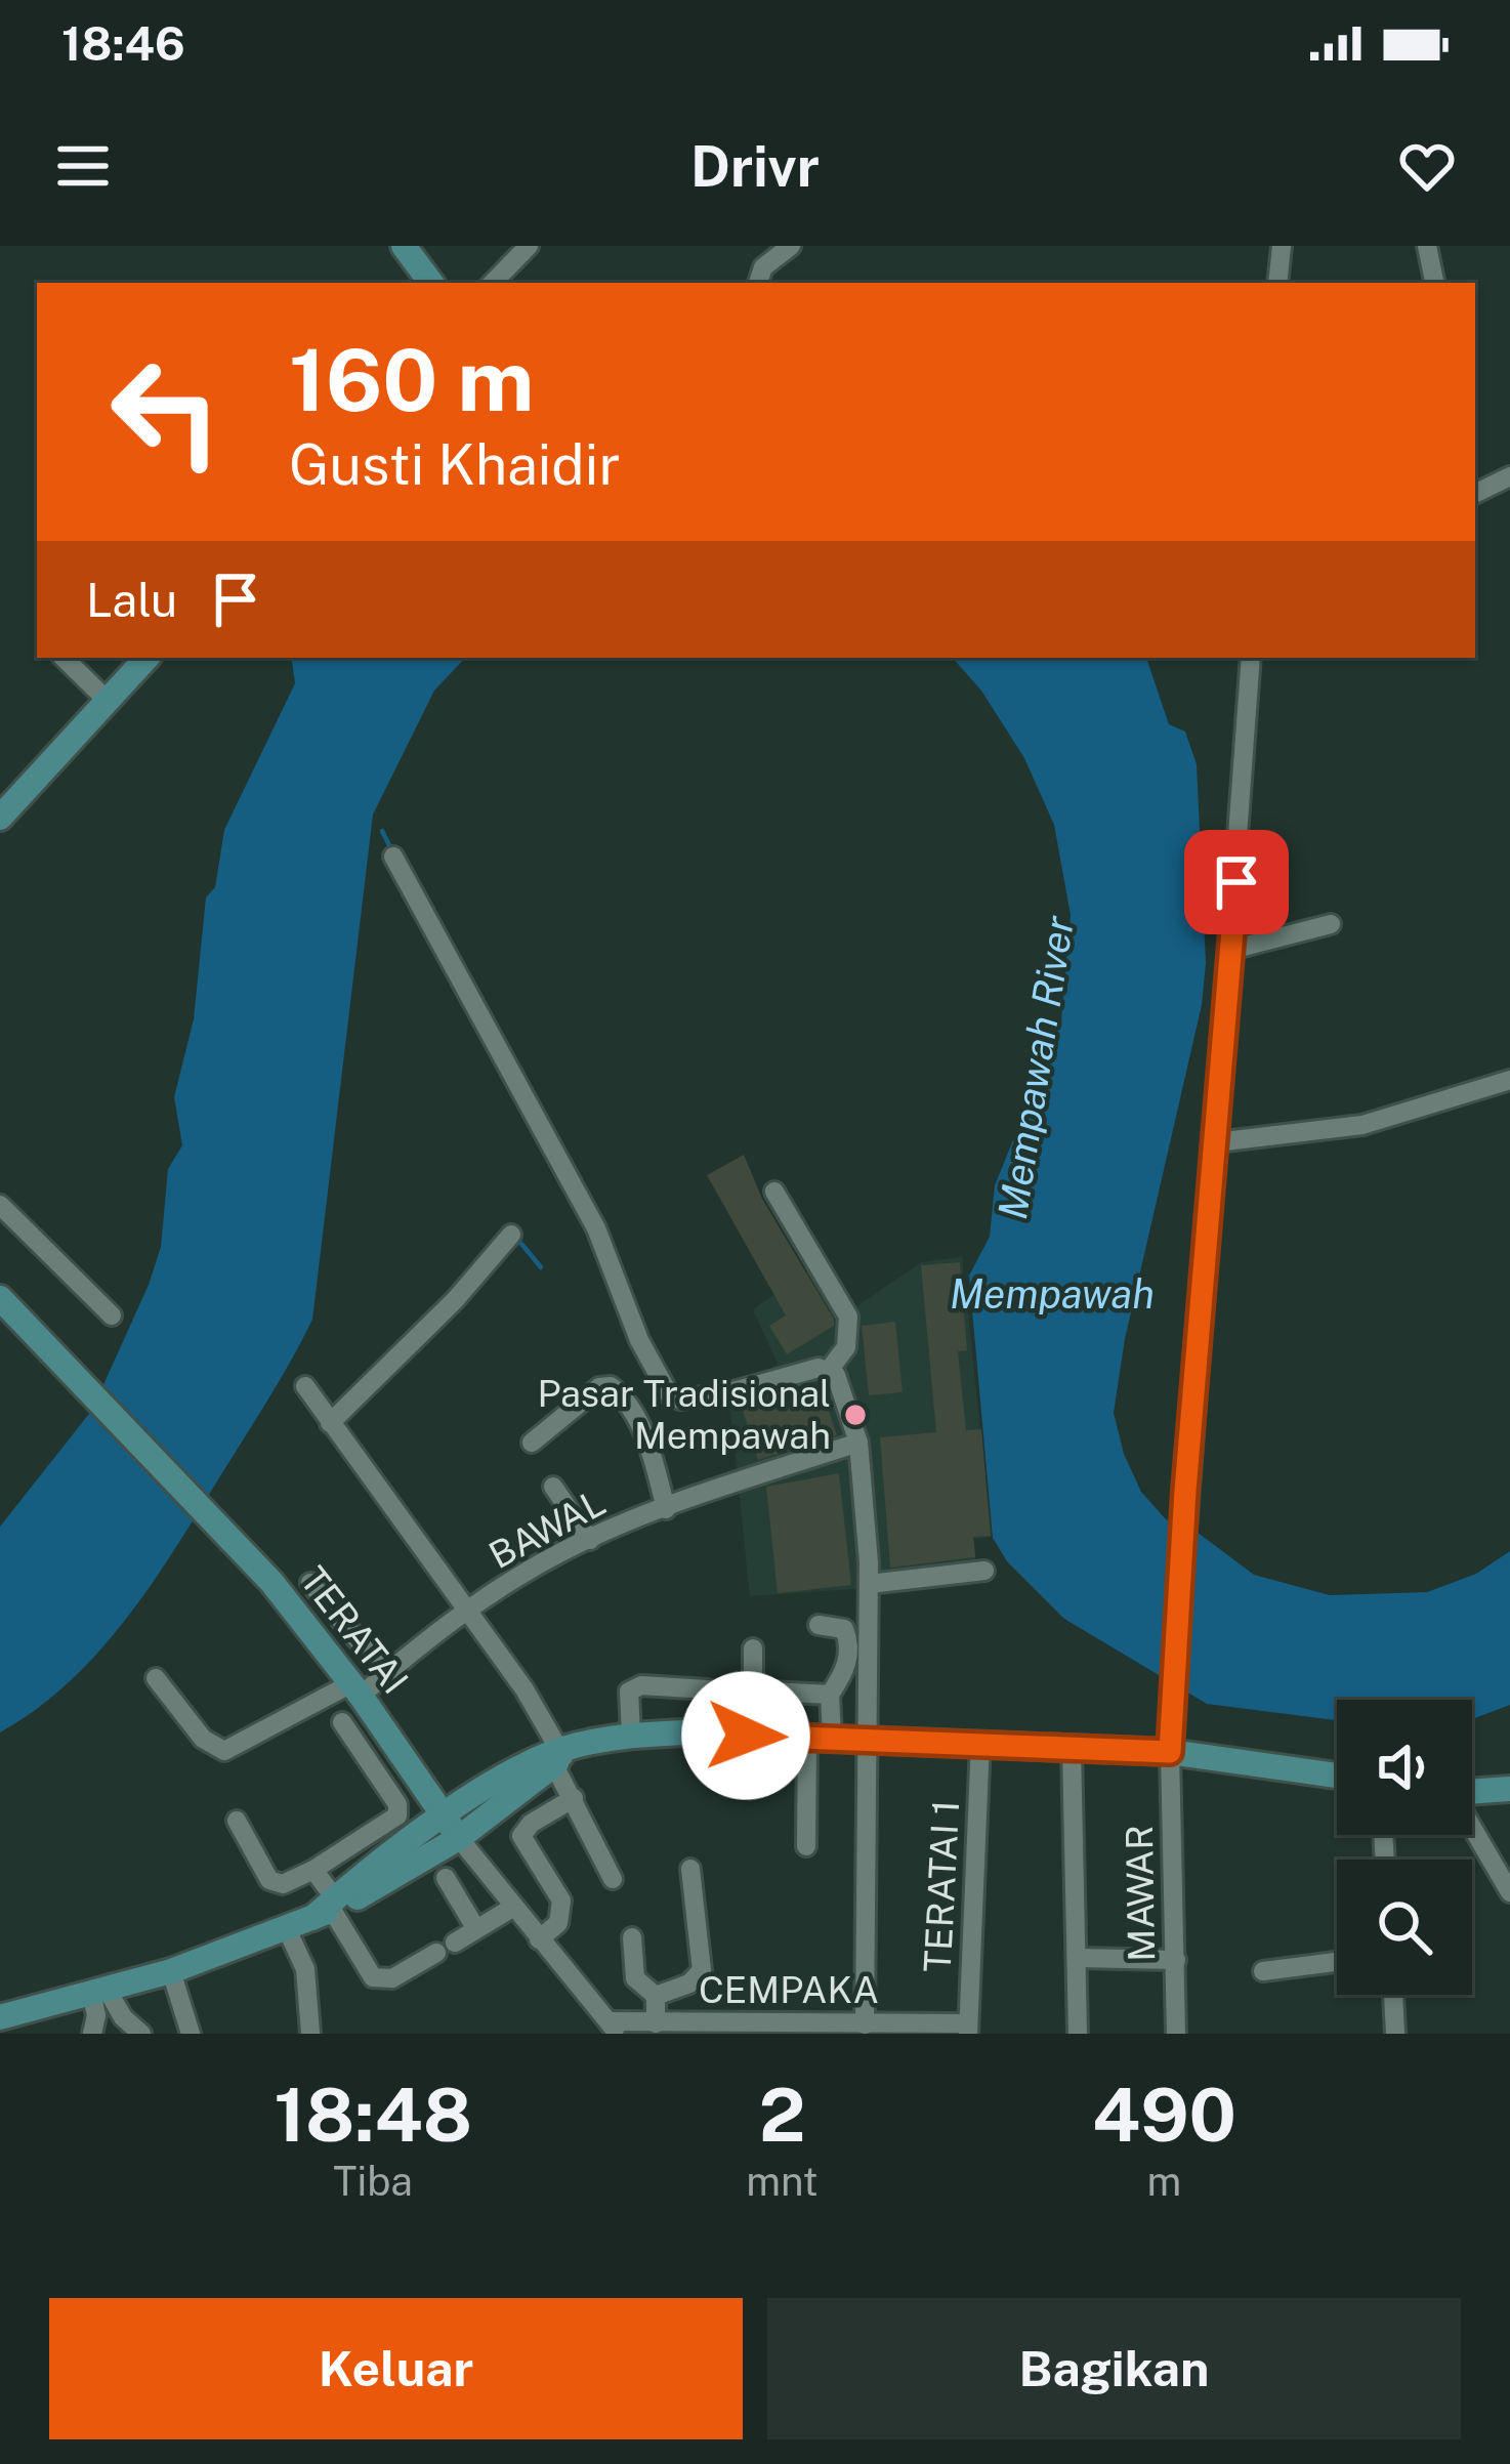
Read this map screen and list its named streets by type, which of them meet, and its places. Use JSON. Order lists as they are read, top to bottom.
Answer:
{
  "streets": {
    "main road": ["TERATAI"],
    "street": [
      "BAWAL",
      "TERATAI 1",
      "MAWAR",
      "CEMPAKA"
    ]
  },
  "crossings": [
    ["BAWAL", "TERATAI"],
    ["TERATAI", "CEMPAKA"],
    ["TERATAI 1", "CEMPAKA"]
  ],
  "water": ["Mempawah River", "Mempawah"],
  "places": ["Pasar Tradisional Mempawah"],
  "page": {
    "status": "18:46",
    "header": "Drivr",
    "turn": ["160 m", "Gusti Khaidir"],
    "then": "Lalu",
    "eta": [
      "18:48",
      "Tiba",
      "2",
      "mnt",
      "490",
      "m"
    ],
    "buttons": ["Keluar", "Bagikan"]
  }
}
